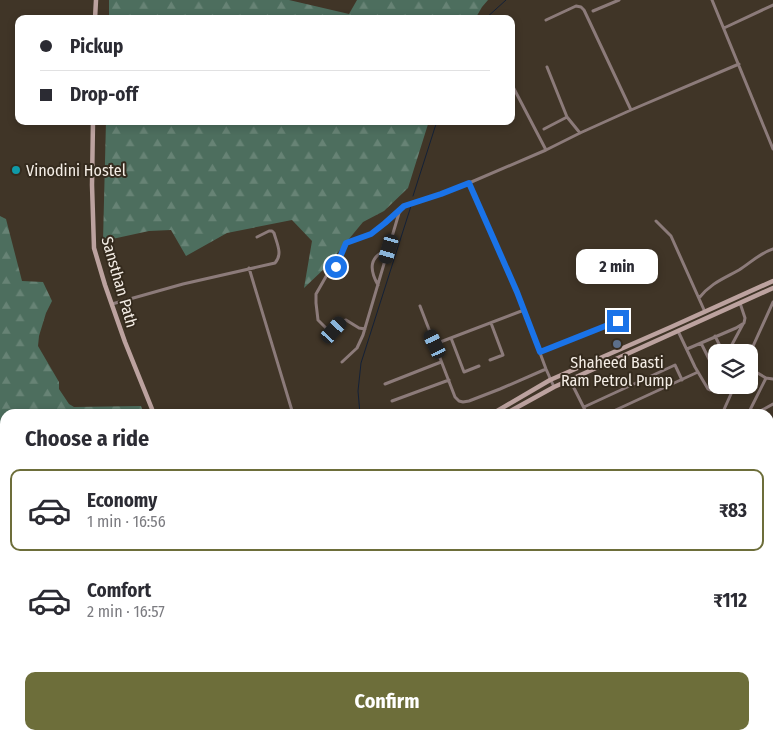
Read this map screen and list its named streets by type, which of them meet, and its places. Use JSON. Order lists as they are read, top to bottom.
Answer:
{
  "streets": {
    "main road": ["Sansthan Path"]
  },
  "places": ["Vinodini Hostel", "Shaheed Basti Ram Petrol Pump"],
  "page": {
    "banner": ["Pickup", "Drop-off"],
    "bubble": "2 min",
    "heading": "Choose a ride",
    "list": [
      {
        "name": "Economy",
        "note": "1 min · 16:56",
        "value": "₹83"
      },
      {
        "name": "Comfort",
        "note": "2 min · 16:57",
        "value": "₹112"
      }
    ],
    "buttons": "Confirm"
  }
}
